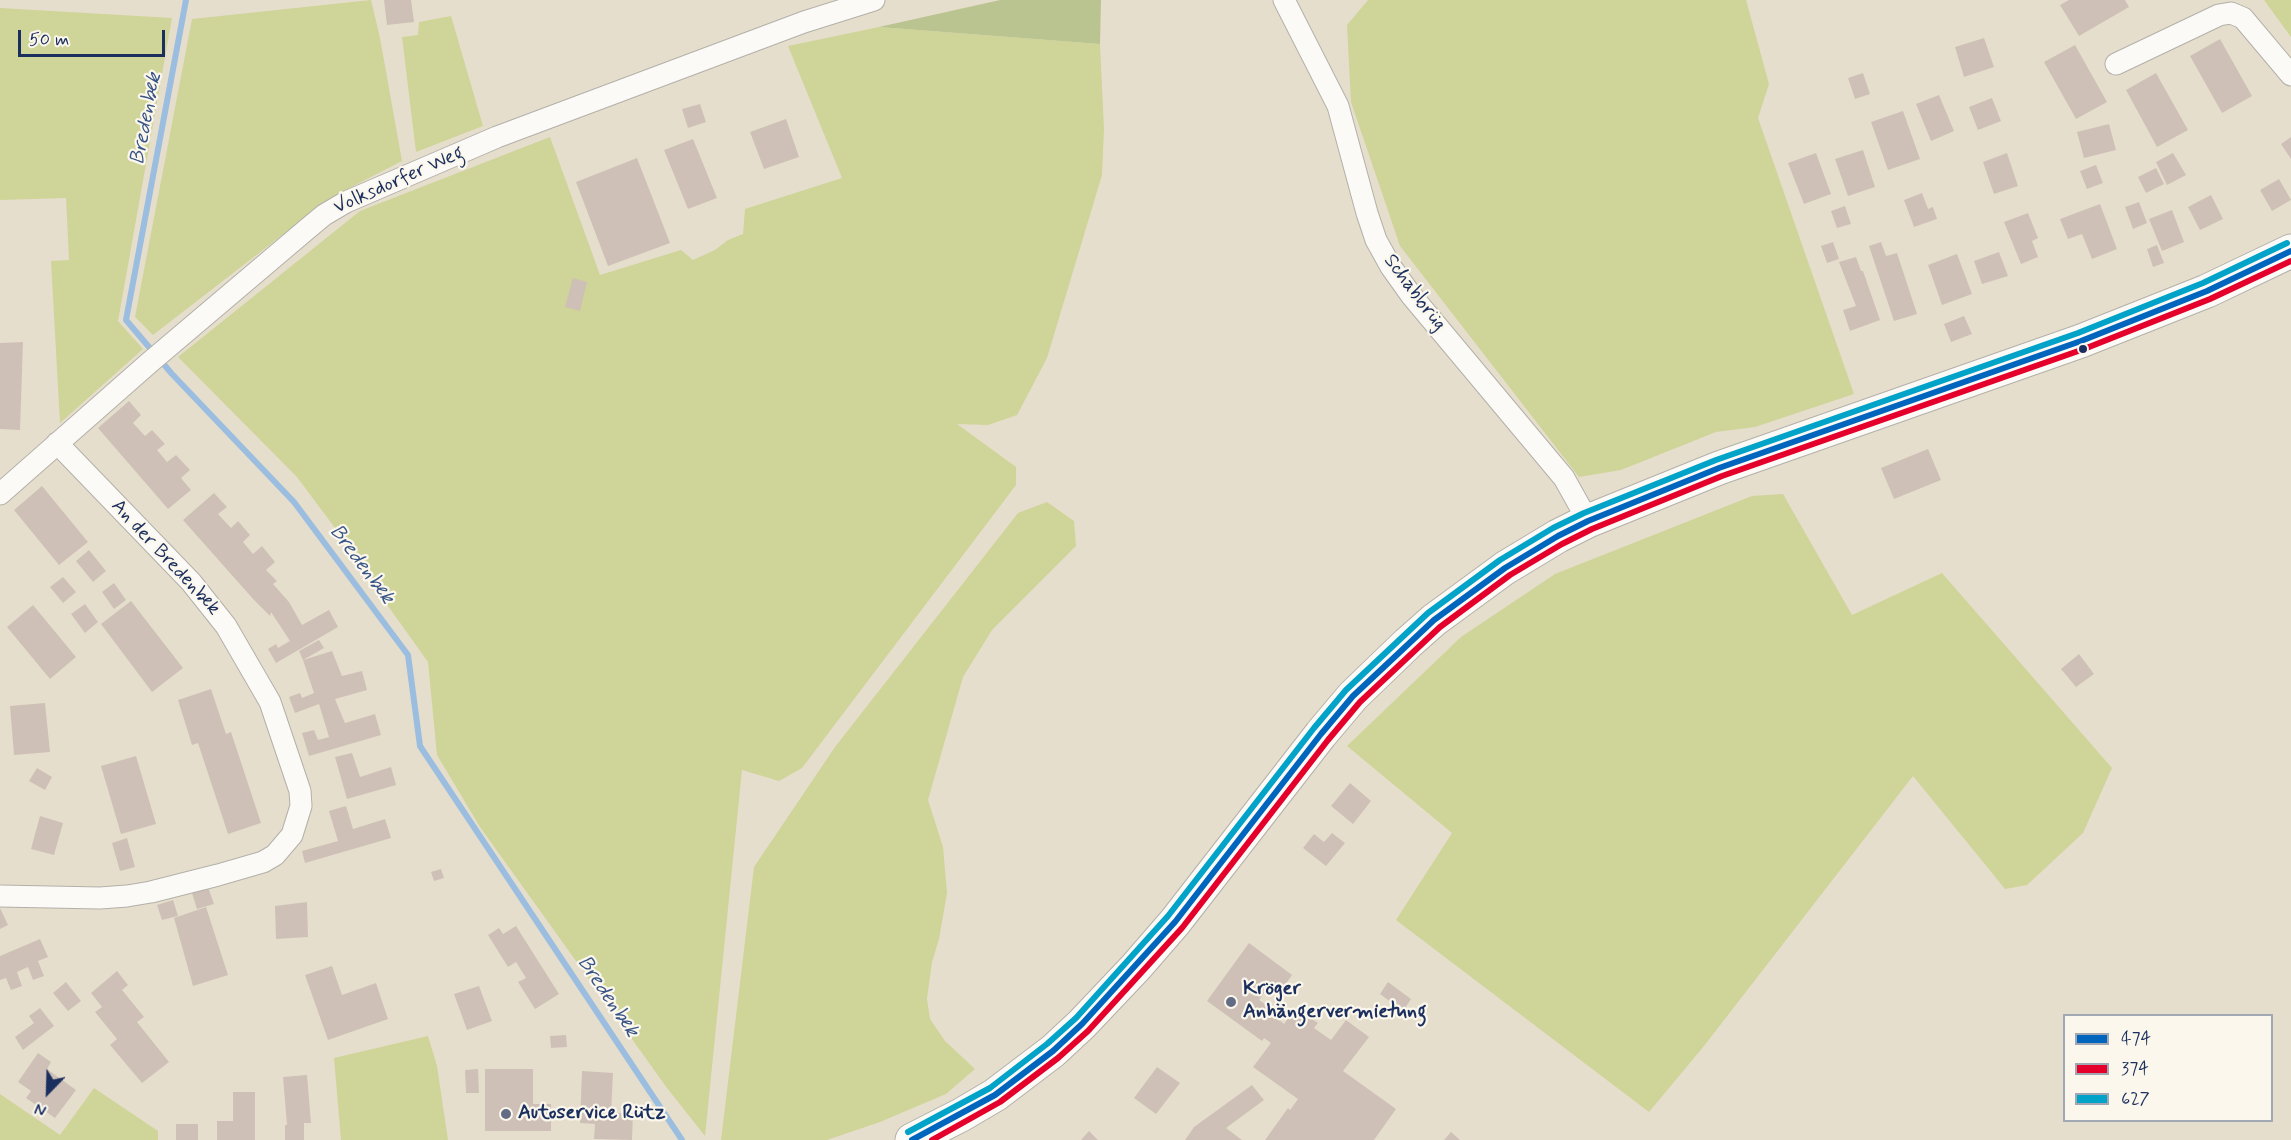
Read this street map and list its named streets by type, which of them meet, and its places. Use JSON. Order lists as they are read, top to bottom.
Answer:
{
  "streets": {
    "street": ["Volksdorfer Weg", "Schabbrüg", "An der Bredenbek"]
  },
  "crossings": [
    ["Volksdorfer Weg", "An der Bredenbek"]
  ],
  "water": ["Bredenbek"],
  "places": ["Kröger Anhängervermietung", "Autoservice Rütz"],
  "lines": ["transit line 627", "transit line 474", "transit line 374"],
  "legend": ["474", "374", "627"],
  "scale_bar": "50 m",
  "north": "bottom left"
}
